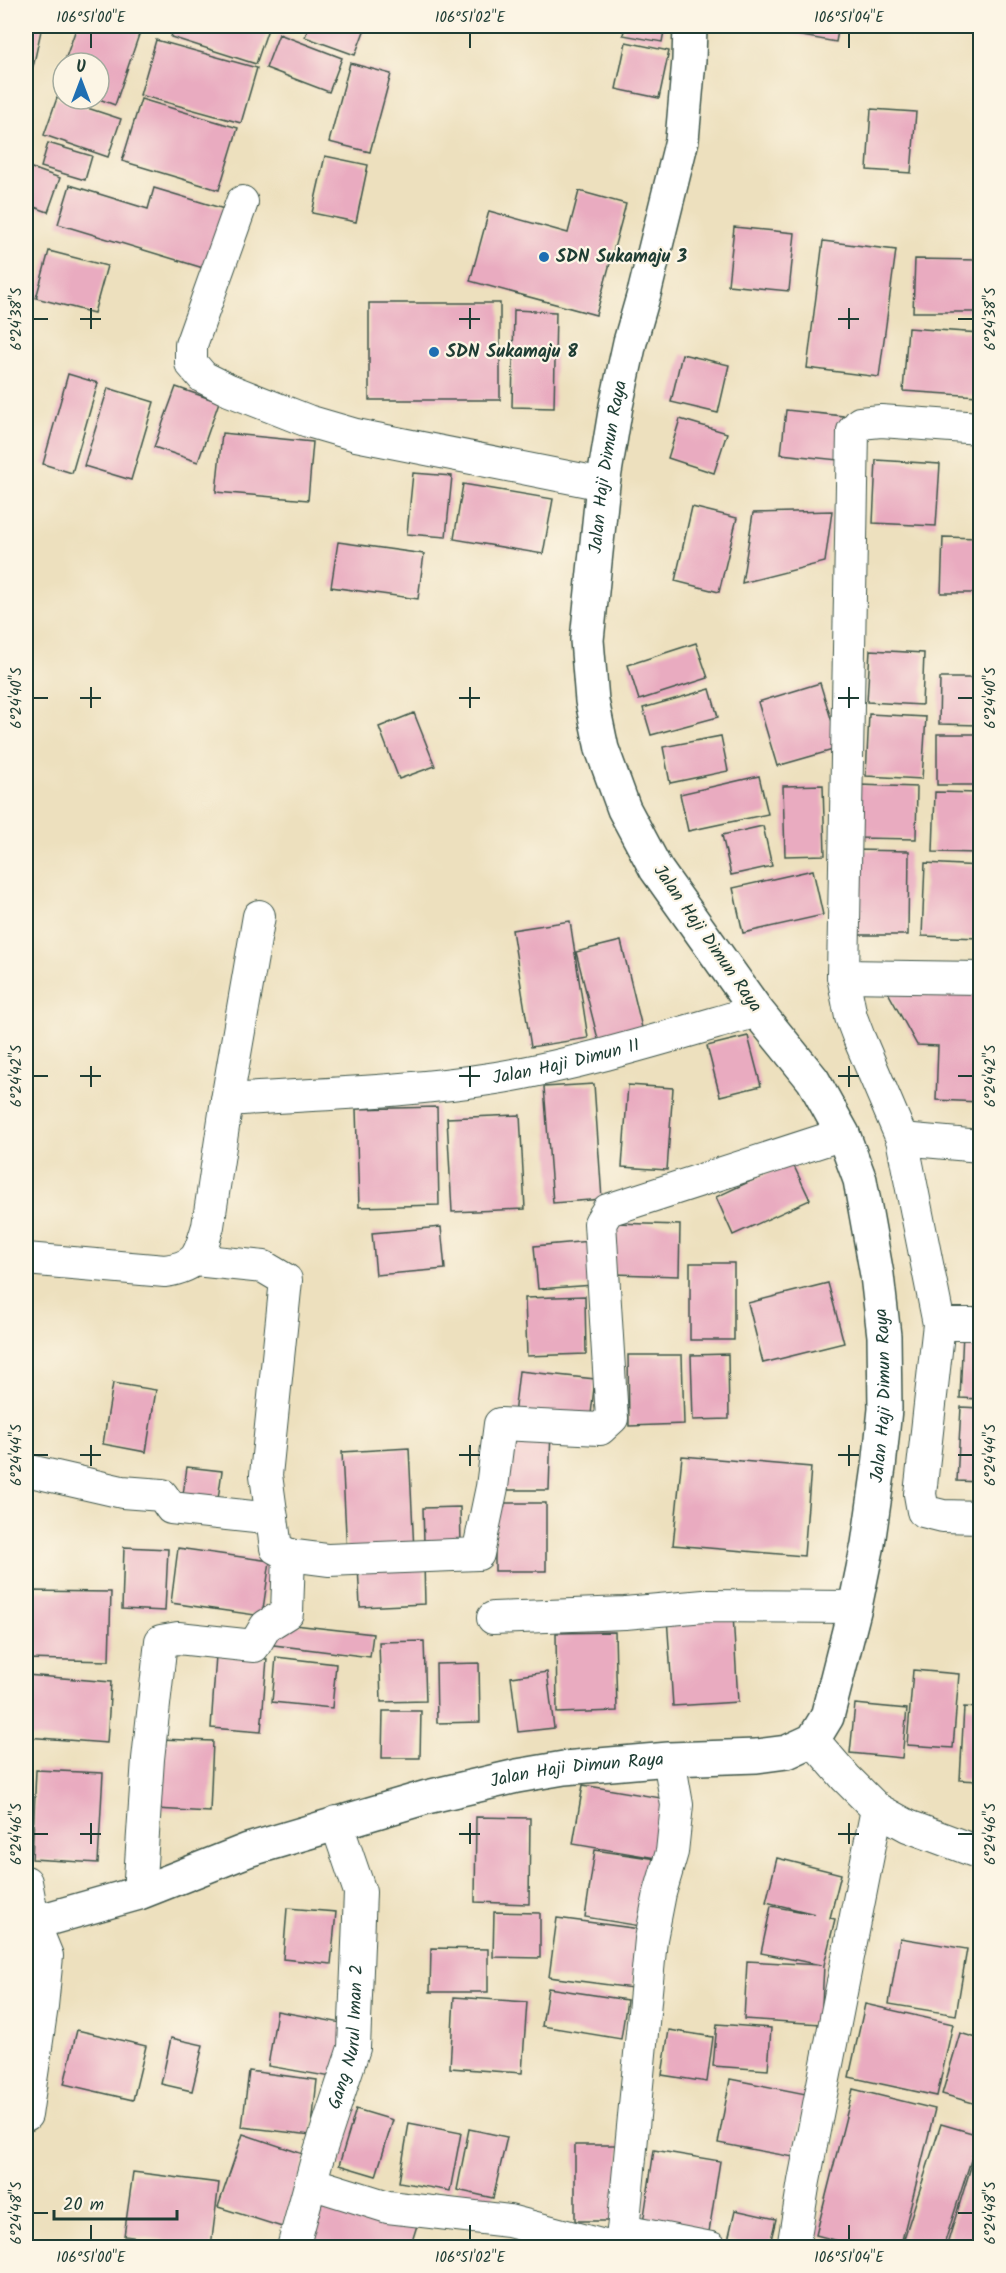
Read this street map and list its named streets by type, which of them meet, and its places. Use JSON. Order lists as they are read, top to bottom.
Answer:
{
  "streets": {
    "street": ["Jalan Haji Dimun Raya", "Jalan Haji Dimun II", "Gang Nurul Iman 2"]
  },
  "crossings": [
    ["Jalan Haji Dimun Raya", "Jalan Haji Dimun II"],
    ["Jalan Haji Dimun Raya", "Gang Nurul Iman 2"]
  ],
  "places": ["SDN Sukamaju 3", "SDN Sukamaju 8"],
  "scale_bar": "20 m",
  "north": "top",
  "coordinates": [
    "106°51'00\"E",
    "106°51'02\"E",
    "106°51'04\"E",
    "6°24'38\"S",
    "6°24'40\"S",
    "6°24'42\"S",
    "6°24'44\"S",
    "6°24'46\"S",
    "6°24'48\"S"
  ]
}
